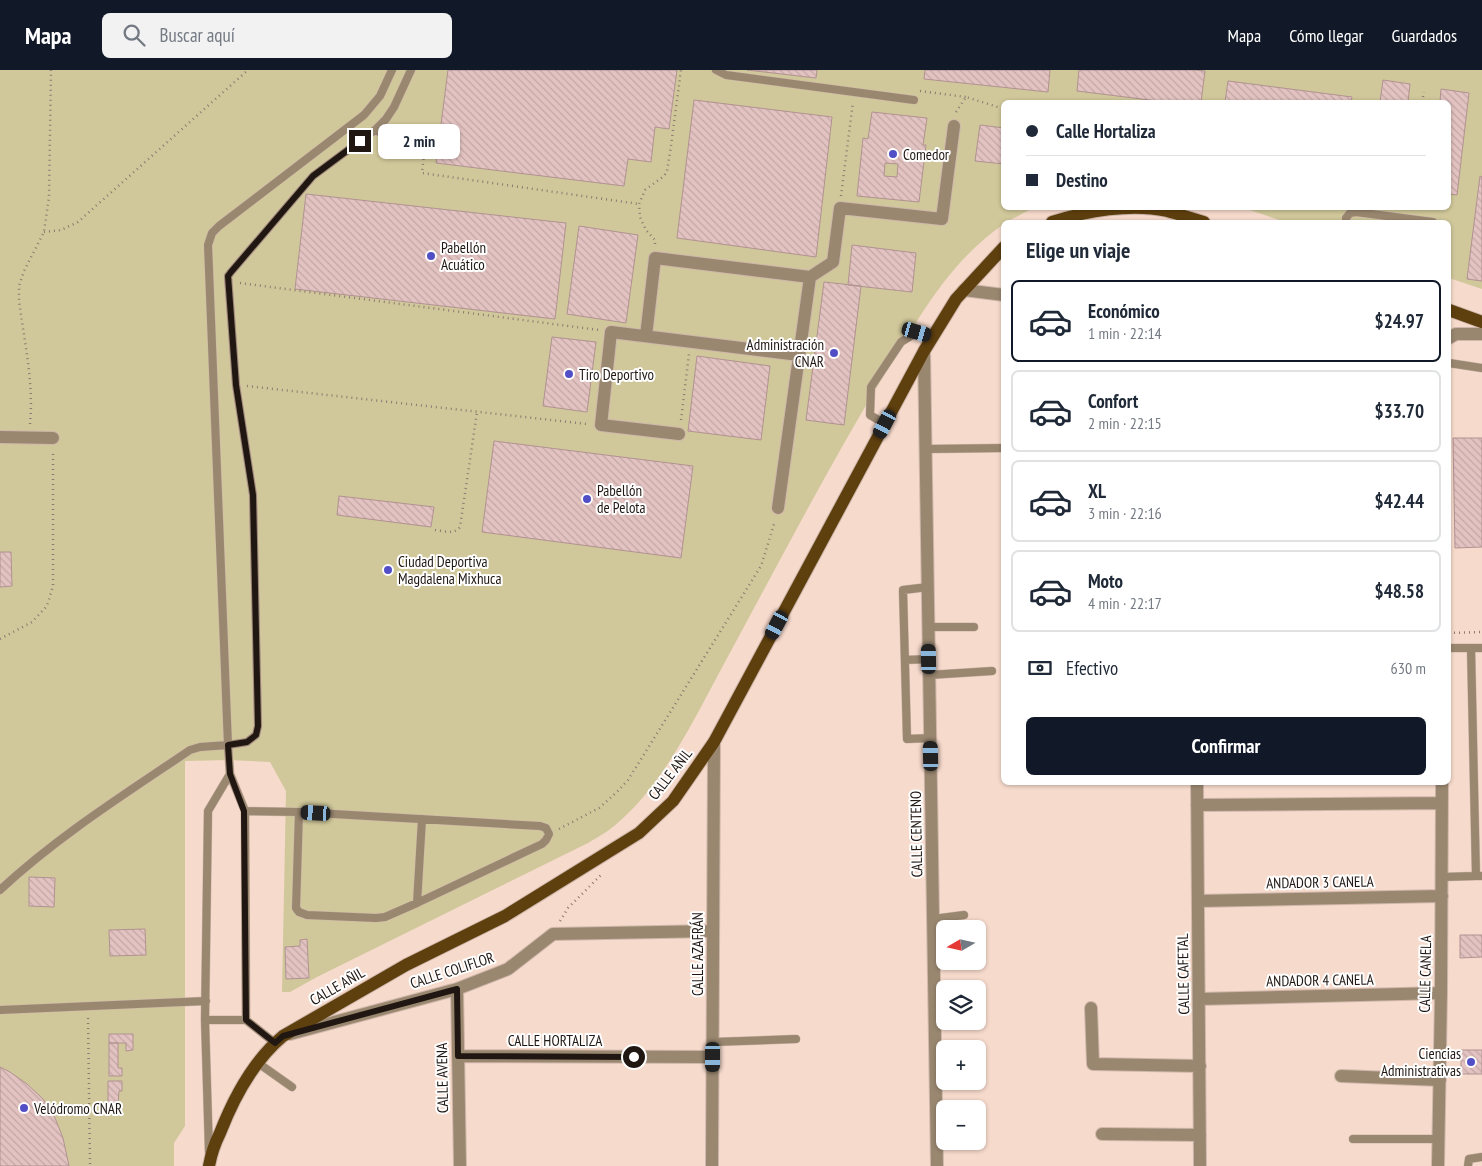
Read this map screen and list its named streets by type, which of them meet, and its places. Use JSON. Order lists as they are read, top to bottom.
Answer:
{
  "streets": {
    "main road": ["CALLE AÑIL"],
    "street": [
      "CALLE CENTENO",
      "ANDADOR 3 CANELA",
      "CALLE AZAFRÁN",
      "CALLE COLIFLOR",
      "CALLE CAFETAL",
      "CALLE CANELA",
      "ANDADOR 4 CANELA",
      "CALLE HORTALIZA",
      "CALLE AVENA"
    ]
  },
  "crossings": [
    ["CALLE AÑIL", "CALLE CENTENO"],
    ["CALLE AÑIL", "CALLE AZAFRÁN"],
    ["CALLE AÑIL", "CALLE COLIFLOR"],
    ["ANDADOR 3 CANELA", "CALLE CAFETAL"],
    ["ANDADOR 3 CANELA", "CALLE CANELA"],
    ["CALLE AZAFRÁN", "CALLE HORTALIZA"],
    ["CALLE COLIFLOR", "CALLE AVENA"],
    ["CALLE CAFETAL", "ANDADOR 4 CANELA"],
    ["CALLE CANELA", "ANDADOR 4 CANELA"],
    ["CALLE HORTALIZA", "CALLE AVENA"]
  ],
  "places": [
    "Comedor",
    "Pabellón Acuático",
    "Administración CNAR",
    "Tiro Deportivo",
    "Pabellón de Pelota",
    "Ciudad Deportiva Magdalena Mixhuca",
    "Ciencias Administrativas",
    "Velódromo CNAR"
  ],
  "north": "left",
  "page": {
    "header": "Mapa",
    "search": "Buscar aquí",
    "nav": ["Mapa", "Cómo llegar", "Guardados"],
    "banner": ["Calle Hortaliza", "Destino"],
    "bubble": "2 min",
    "heading": "Elige un viaje",
    "list": [
      {
        "name": "Económico",
        "note": "1 min · 22:14",
        "value": "$24.97"
      },
      {
        "name": "Confort",
        "note": "2 min · 22:15",
        "value": "$33.70"
      },
      {
        "name": "XL",
        "note": "3 min · 22:16",
        "value": "$42.44"
      },
      {
        "name": "Moto",
        "note": "4 min · 22:17",
        "value": "$48.58"
      }
    ],
    "pay": ["Efectivo", "630 m"],
    "buttons": "Confirmar",
    "map_buttons": ["+", "−"]
  }
}
